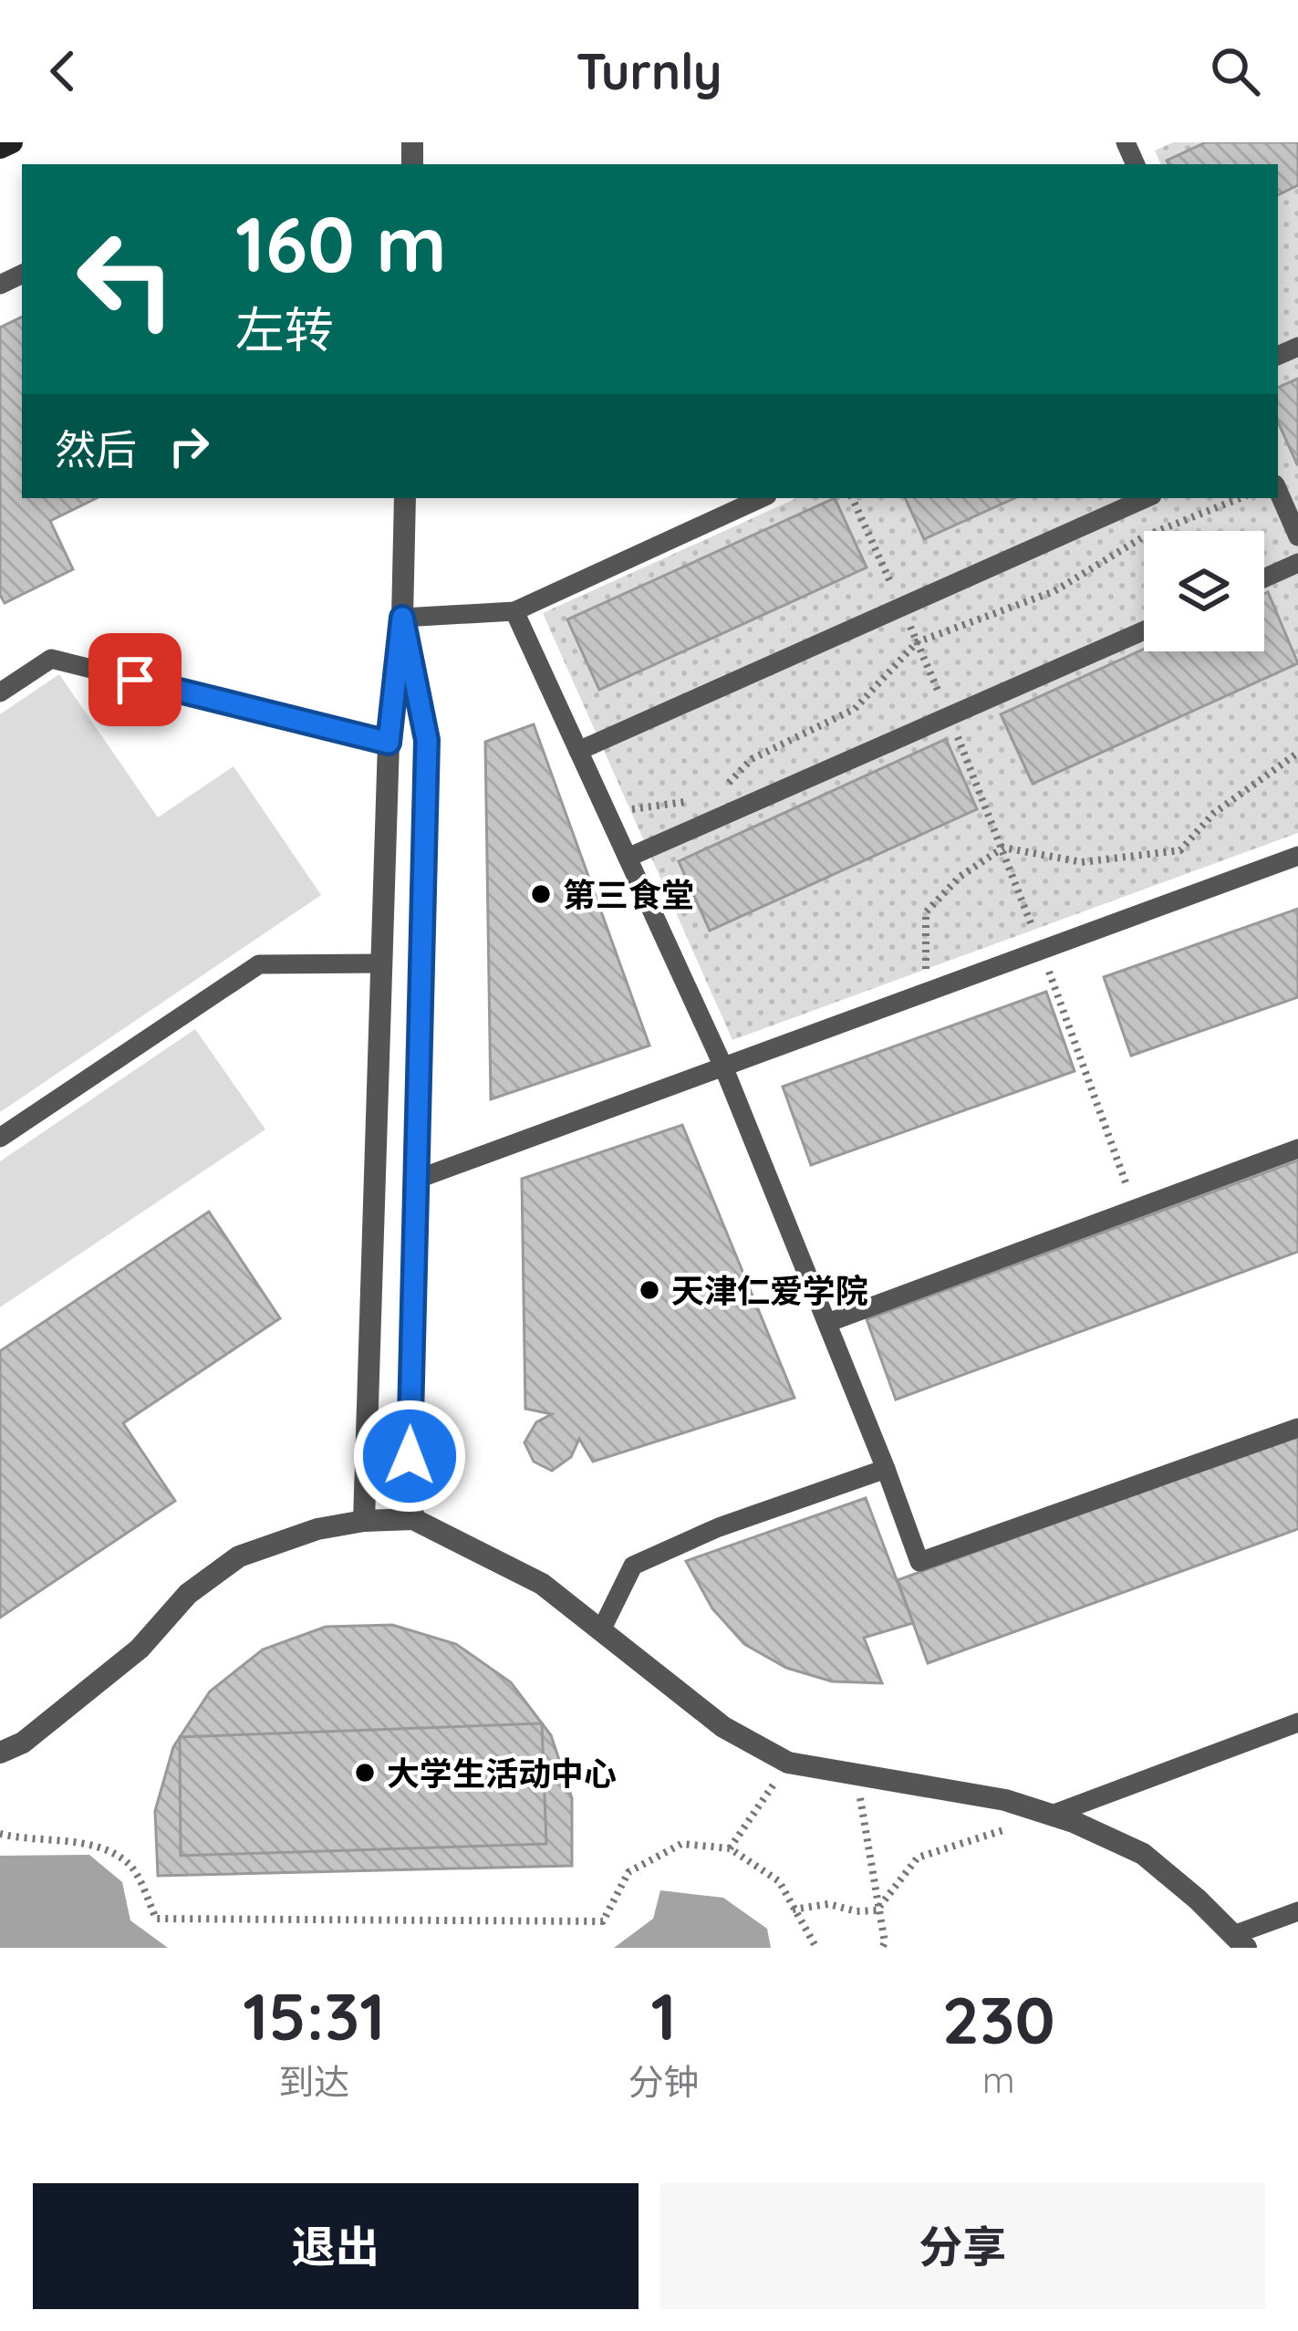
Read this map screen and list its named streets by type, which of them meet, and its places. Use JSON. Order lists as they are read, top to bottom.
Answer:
{
  "places": ["第三食堂", "天津仁爱学院", "大学生活动中心"],
  "page": {
    "header": "Turnly",
    "turn": ["160 m", "左转"],
    "then": "然后",
    "eta": [
      "15:31",
      "到达",
      "1",
      "分钟",
      "230",
      "m"
    ],
    "buttons": ["退出", "分享"]
  }
}
